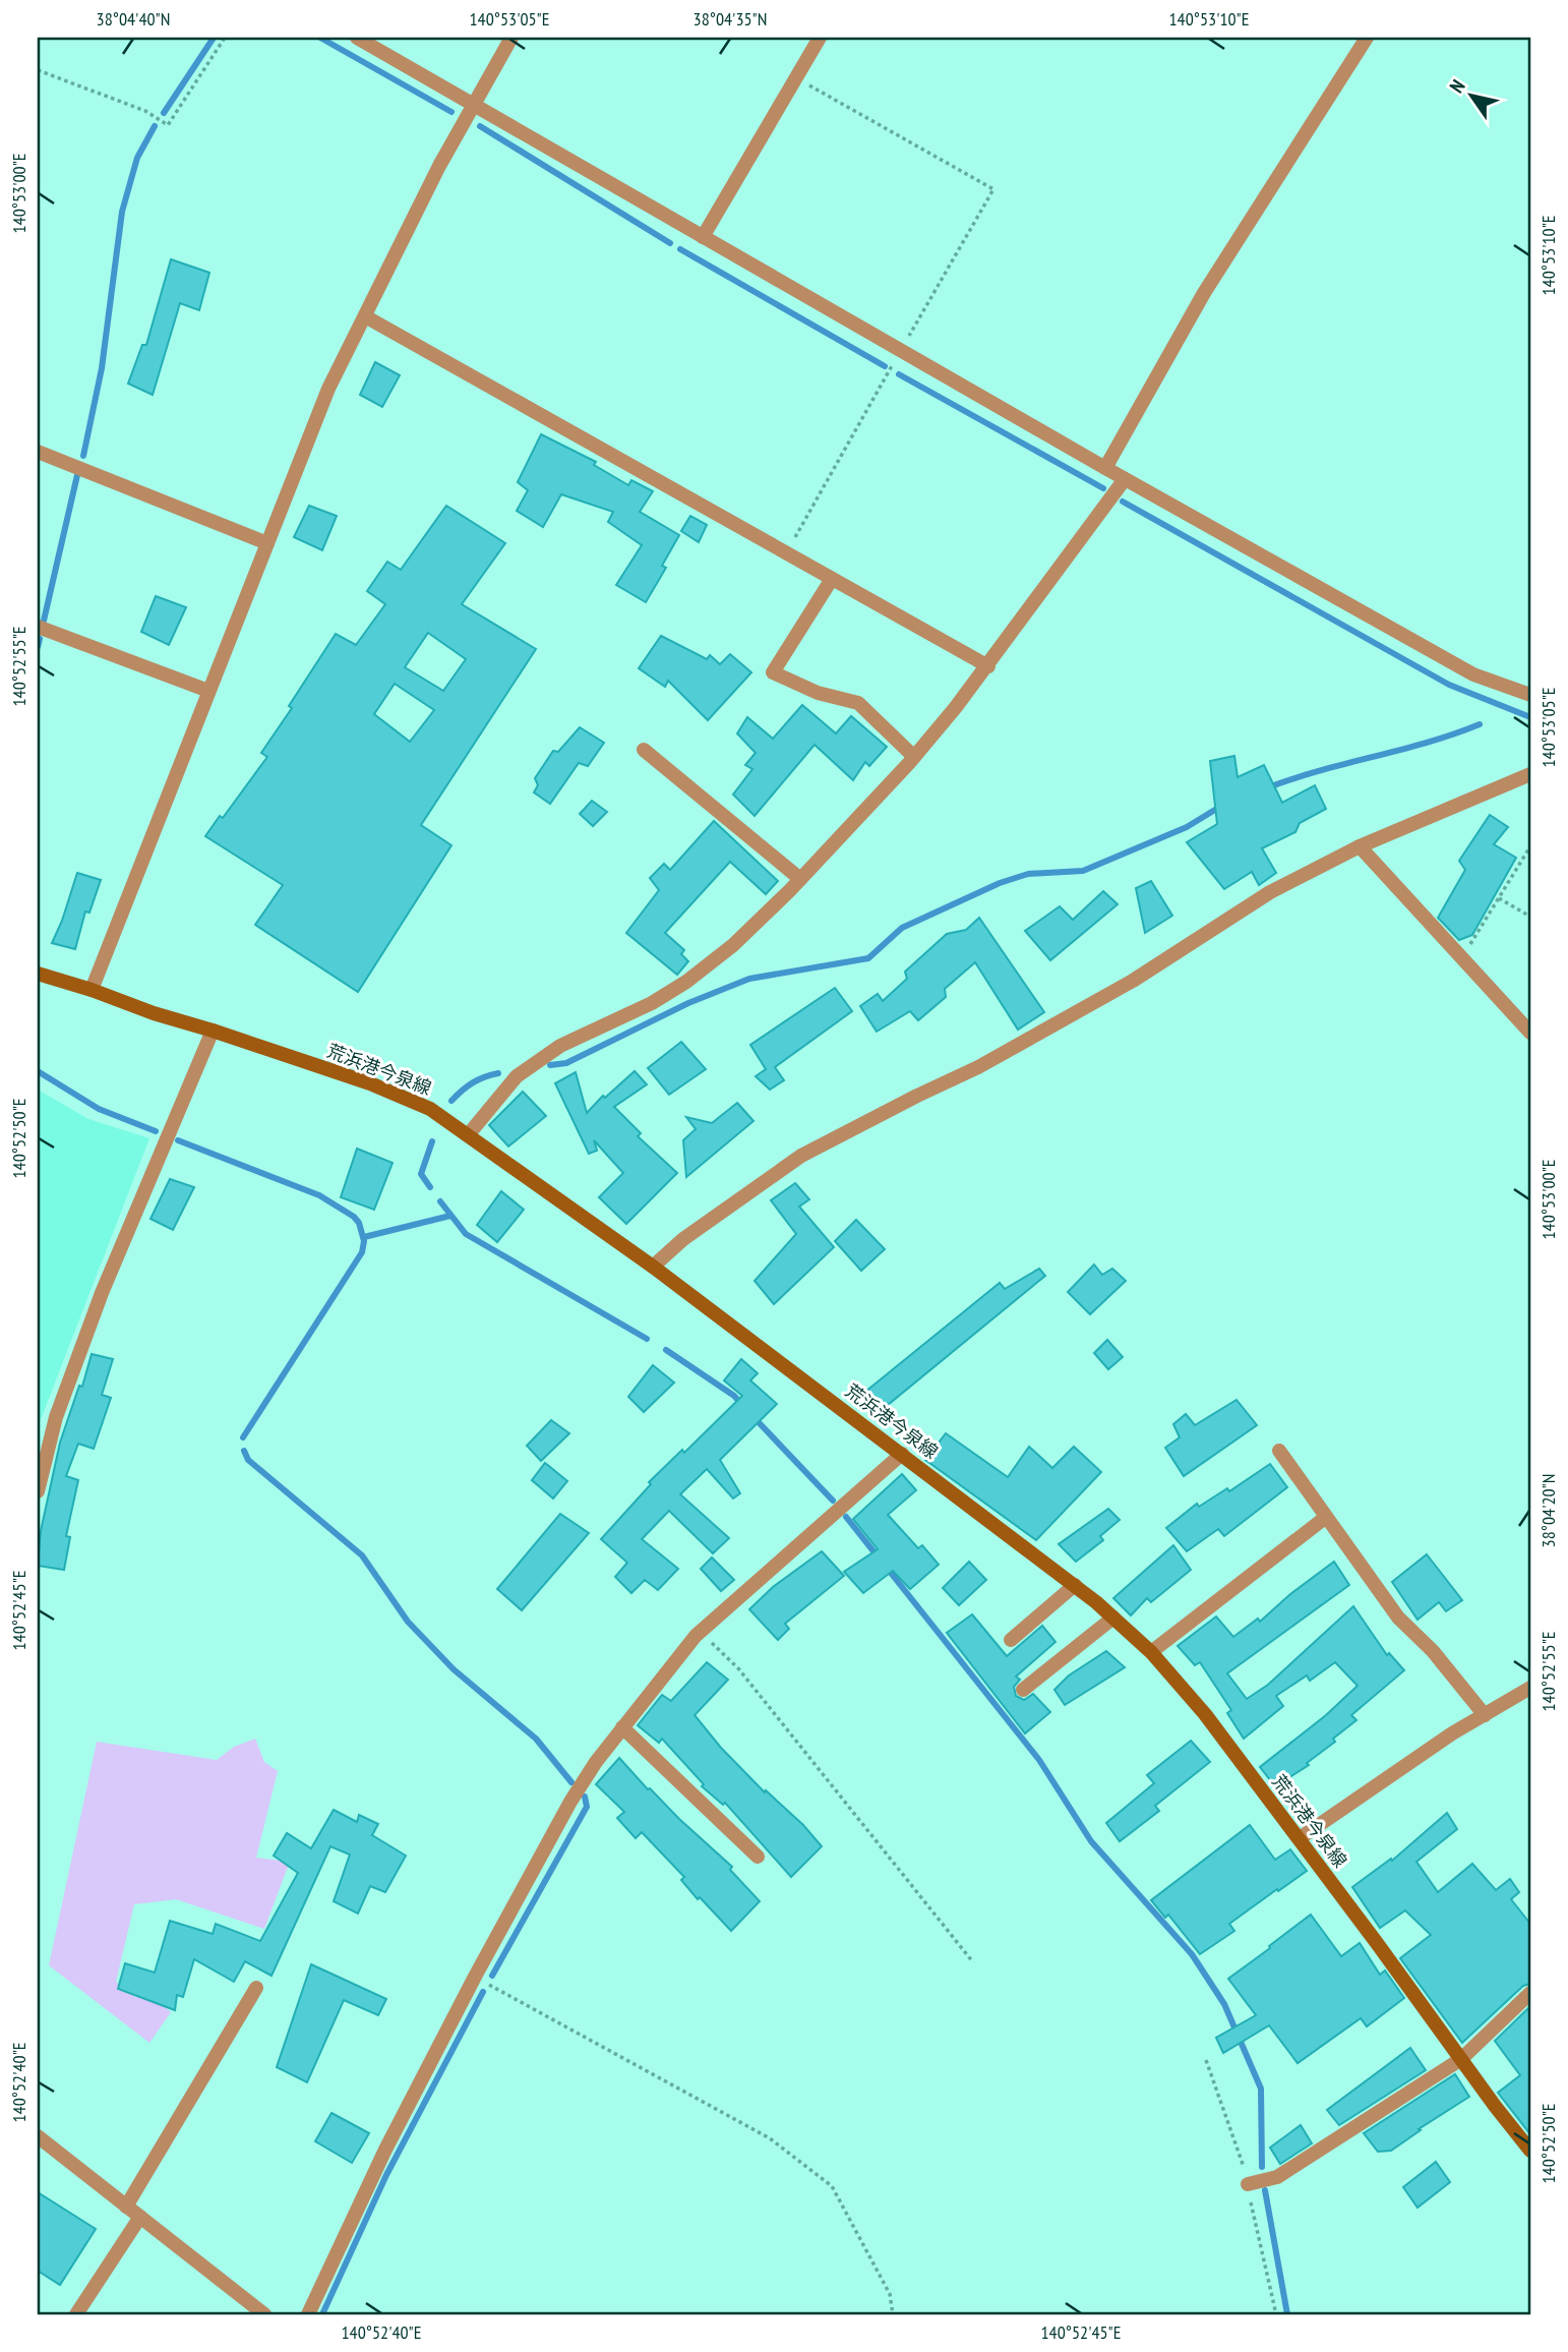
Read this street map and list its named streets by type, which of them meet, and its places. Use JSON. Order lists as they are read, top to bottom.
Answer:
{
  "streets": {
    "main road": ["荒浜港今泉線"]
  },
  "north": "top left",
  "coordinates": [
    "38°04'40\"N",
    "140°53'05\"E",
    "38°04'35\"N",
    "140°53'10\"E",
    "140°53'00\"E",
    "140°52'55\"E",
    "140°52'50\"E",
    "38°04'20\"N",
    "140°52'45\"E",
    "140°52'40\"E"
  ]
}
